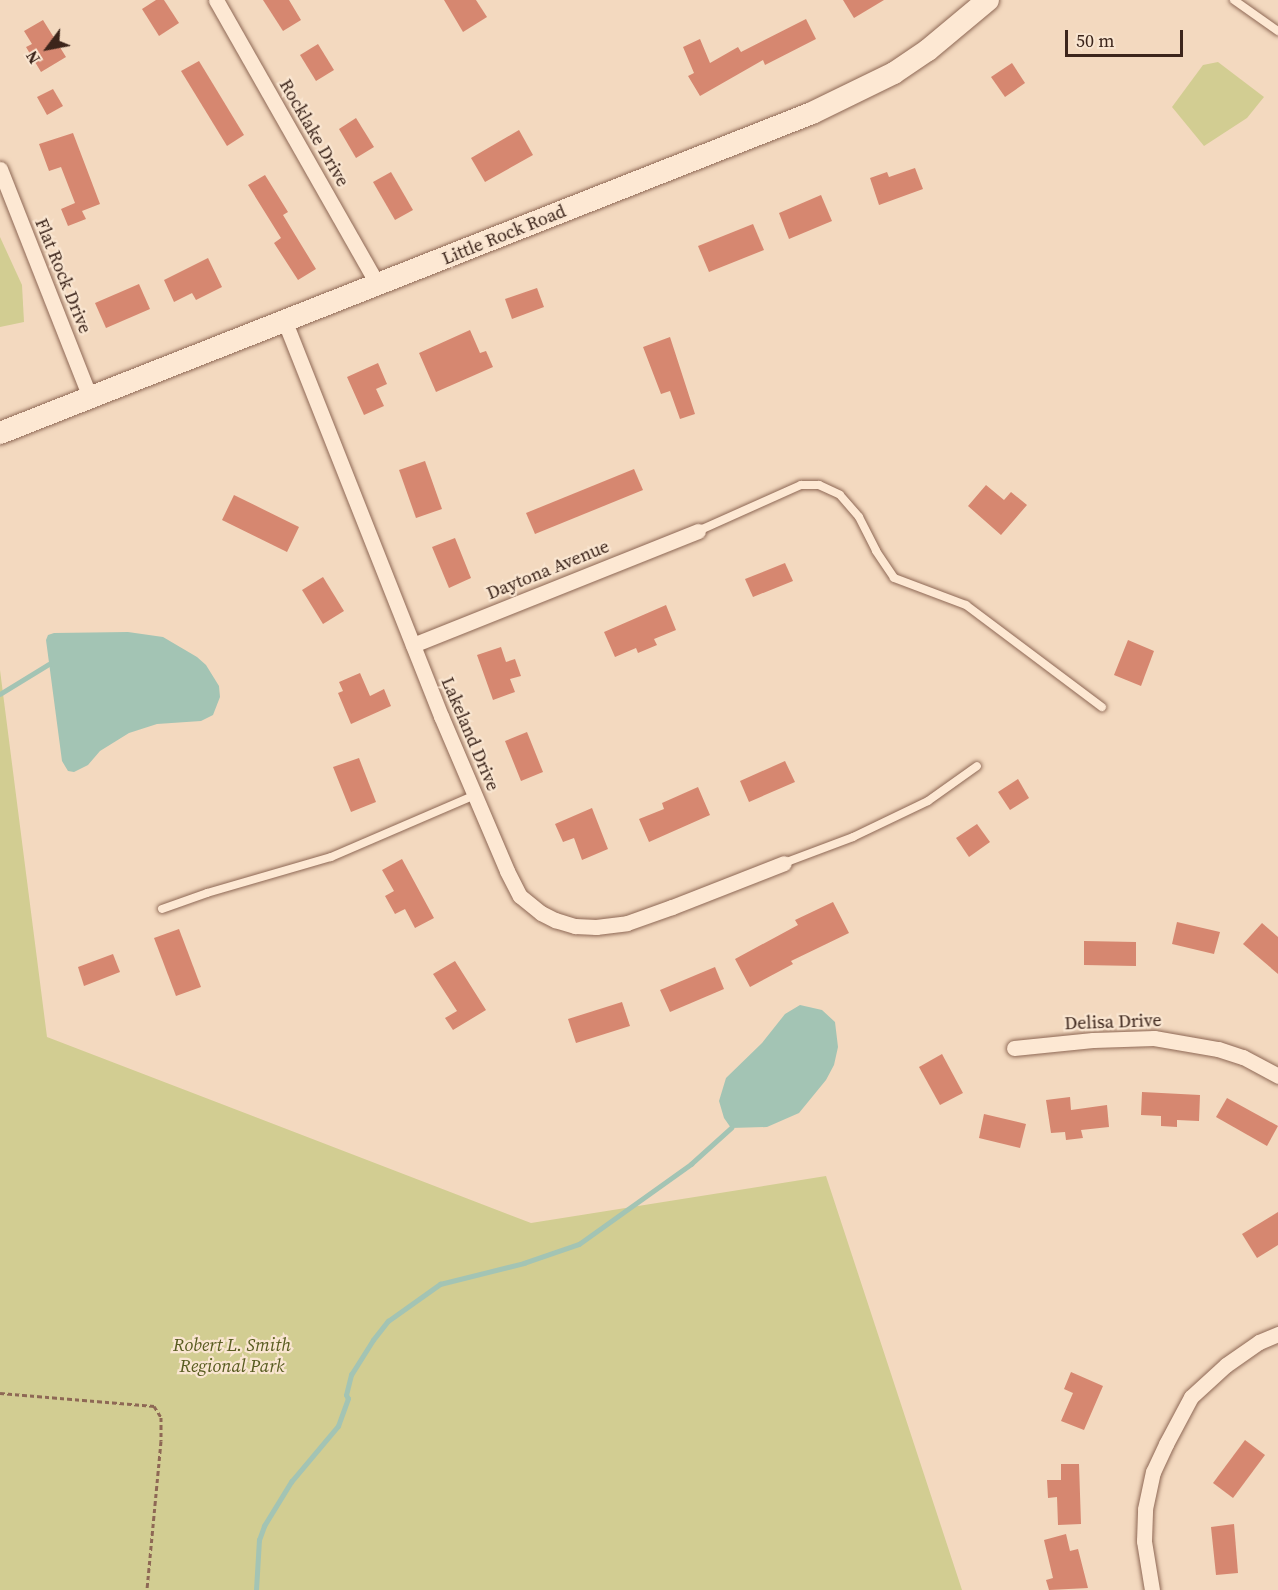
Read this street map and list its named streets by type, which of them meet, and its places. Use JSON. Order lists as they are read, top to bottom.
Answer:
{
  "streets": {
    "main road": ["Little Rock Road"],
    "street": [
      "Rocklake Drive",
      "Flat Rock Drive",
      "Daytona Avenue",
      "Lakeland Drive",
      "Delisa Drive"
    ]
  },
  "crossings": [
    ["Rocklake Drive", "Little Rock Road"],
    ["Little Rock Road", "Flat Rock Drive"],
    ["Little Rock Road", "Lakeland Drive"],
    ["Daytona Avenue", "Lakeland Drive"]
  ],
  "parks": ["Robert L. Smith Regional Park"],
  "scale_bar": "50 m",
  "north": "bottom left"
}
